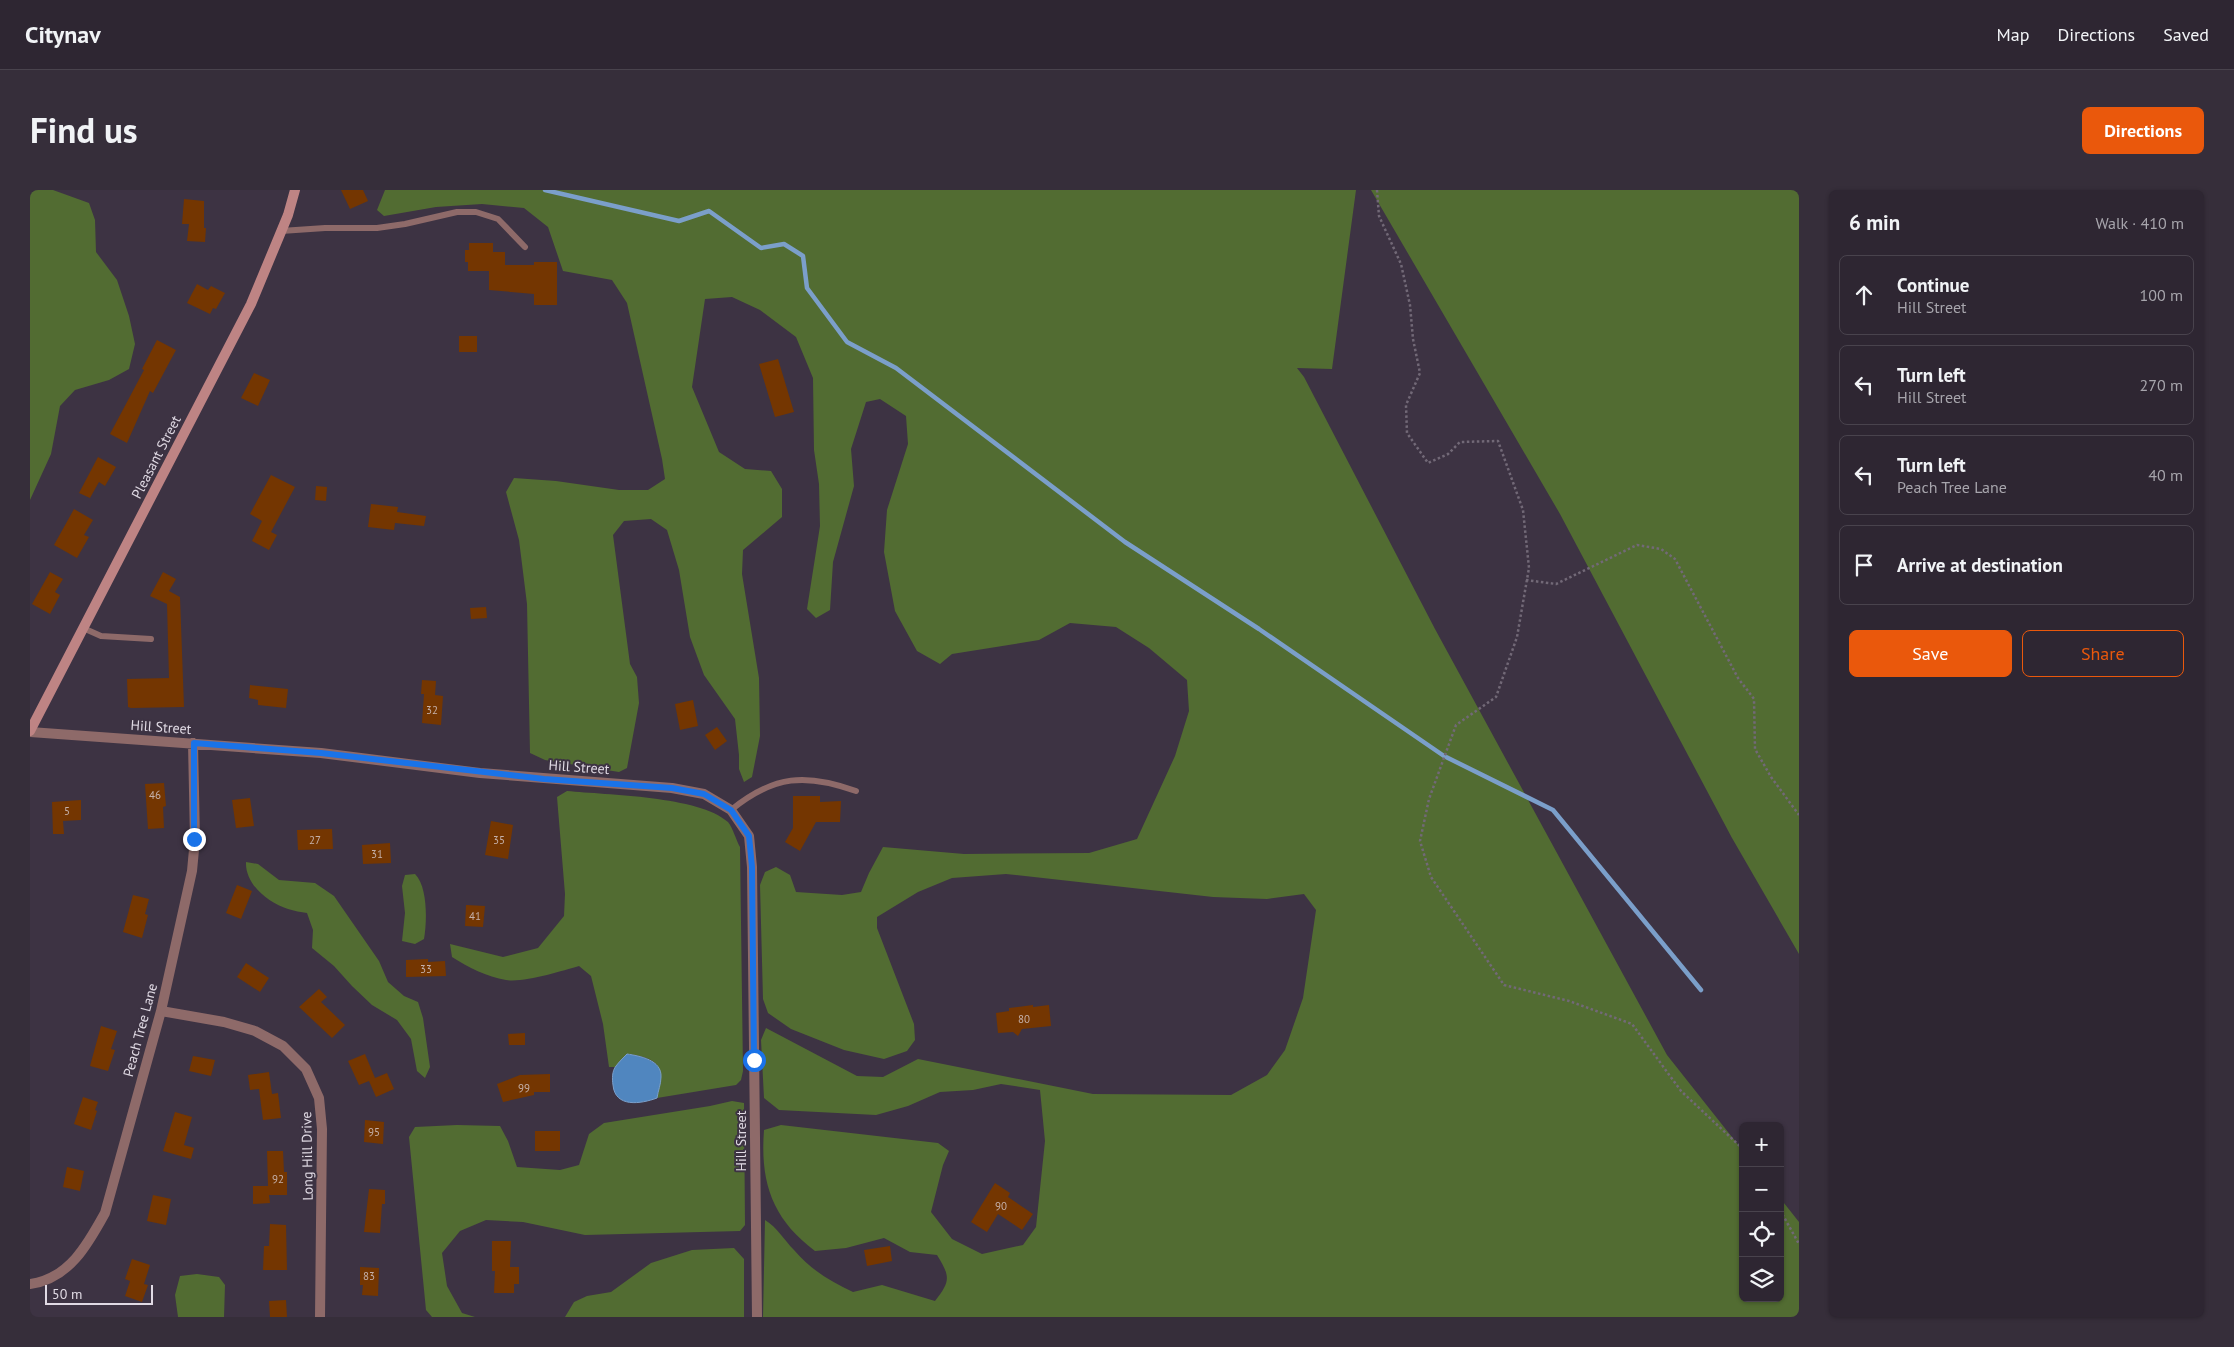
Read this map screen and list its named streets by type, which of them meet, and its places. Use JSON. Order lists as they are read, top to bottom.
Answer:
{
  "streets": {
    "street": [
      "Pleasant Street",
      "Hill Street",
      "Peach Tree Lane",
      "Long Hill Drive"
    ]
  },
  "crossings": [
    ["Pleasant Street", "Hill Street"],
    ["Hill Street", "Peach Tree Lane"],
    ["Peach Tree Lane", "Long Hill Drive"]
  ],
  "house_numbers": [
    "32",
    "46",
    "5",
    "27",
    "35",
    "31",
    "41",
    "33",
    "80",
    "99",
    "95",
    "92",
    "90",
    "83"
  ],
  "scale_bar": "50 m",
  "page": {
    "header": "Citynav",
    "nav": ["Map", "Directions", "Saved"],
    "title": "Find us",
    "buttons": [
      "Directions",
      ["Save", "Share"]
    ],
    "heading": ["6 min", "Walk · 410 m"],
    "list": [
      ["Continue", "Hill Street", "100 m"],
      ["Turn left", "Hill Street", "270 m"],
      ["Turn left", "Peach Tree Lane", "40 m"],
      "Arrive at destination"
    ],
    "map_buttons": ["+", "−"],
    "scale": "50 m"
  }
}
